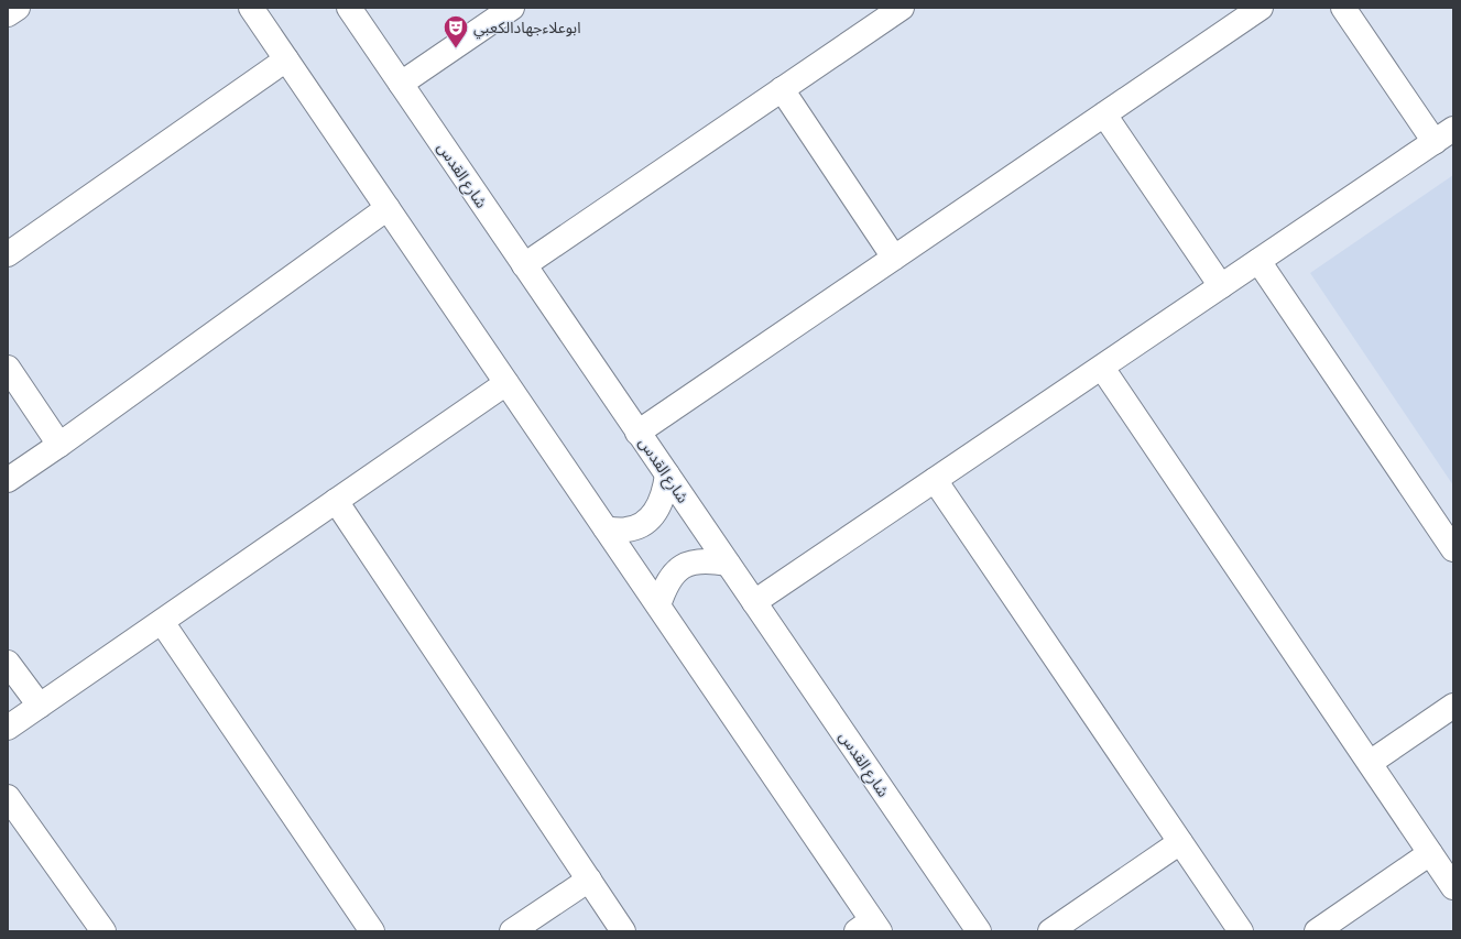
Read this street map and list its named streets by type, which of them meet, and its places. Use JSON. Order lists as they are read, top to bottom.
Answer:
{
  "streets": {
    "street": ["شارع القدس"]
  },
  "places": {
    "theatre": ["ابوعلاءجهادالكعبي"]
  }
}
